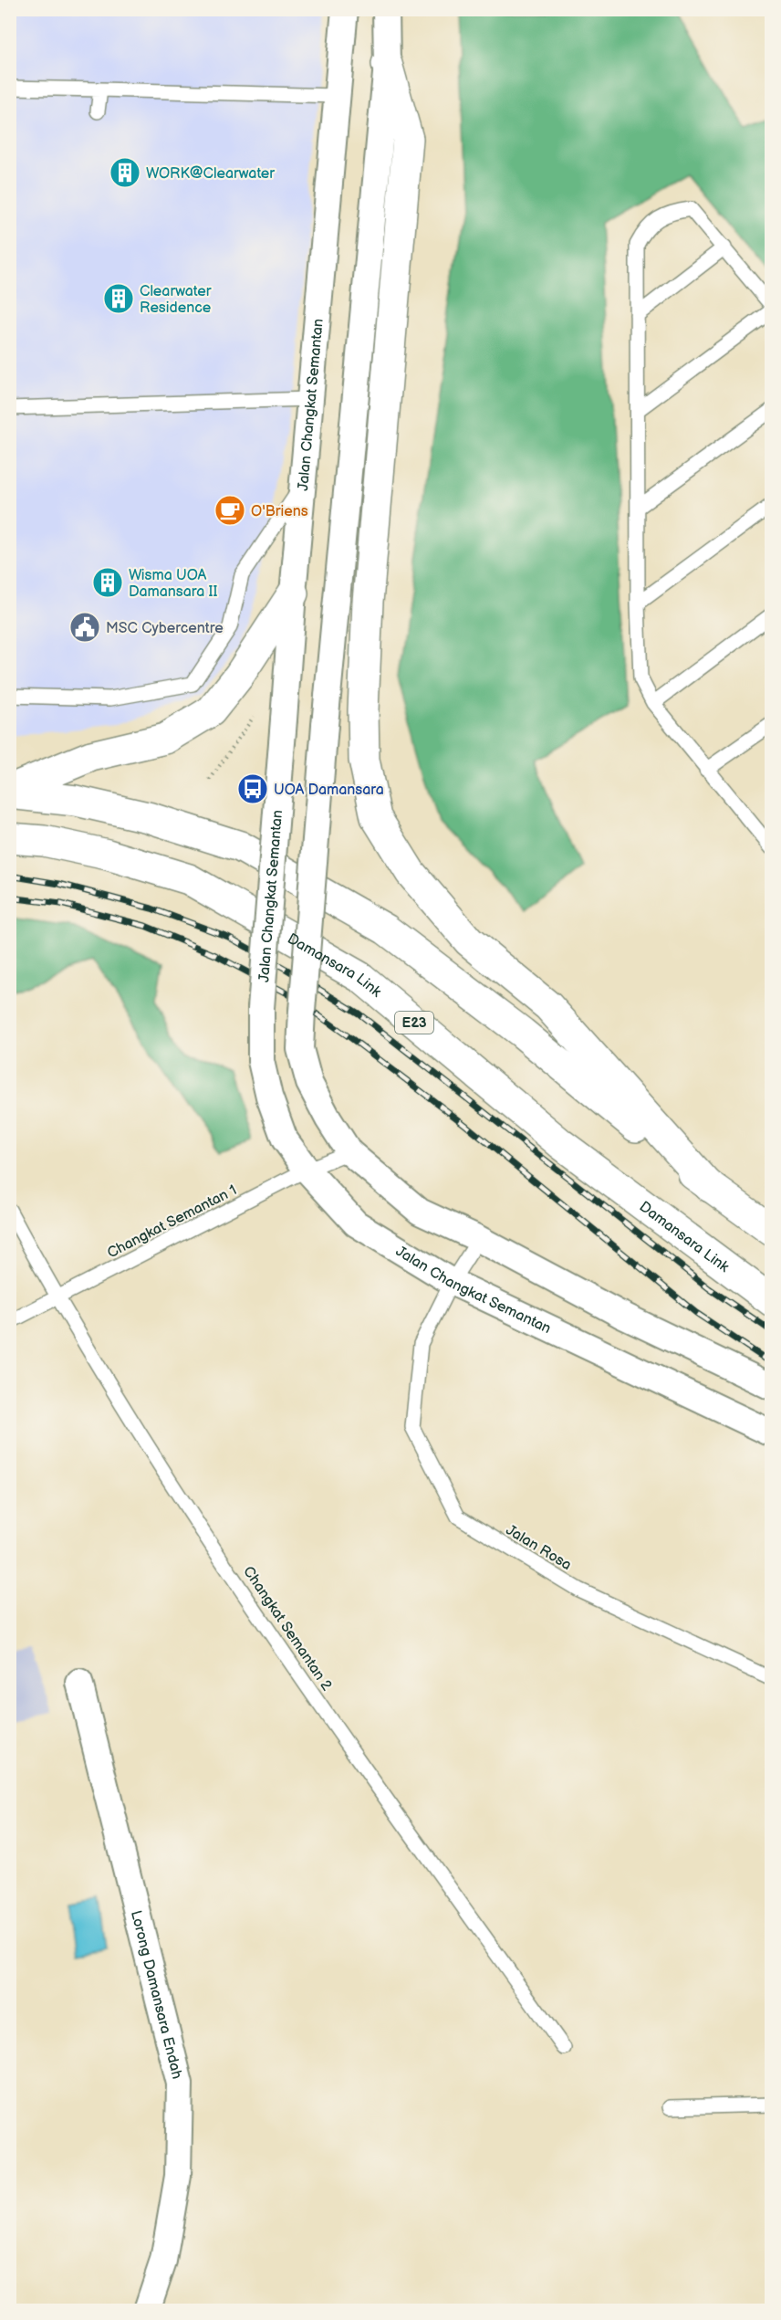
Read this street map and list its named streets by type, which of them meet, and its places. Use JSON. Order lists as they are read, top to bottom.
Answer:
{
  "streets": {
    "highway": ["Damansara Link", "E23"],
    "street": ["Jalan Changkat Semantan", "Lorong Damansara Endah"],
    "lane": ["Changkat Semantan 1", "Jalan Rosa", "Changkat Semantan 2"]
  },
  "crossings": [
    ["Jalan Changkat Semantan", "Changkat Semantan 1"],
    ["Jalan Changkat Semantan", "Jalan Rosa"],
    ["Changkat Semantan 1", "Changkat Semantan 2"]
  ],
  "places": {
    "building": ["WORK@Clearwater", "Clearwater Residence", "Wisma UOA Damansara II"],
    "cafe": ["O'Briens"],
    "public building": ["MSC Cybercentre"],
    "bus stop": ["UOA Damansara"]
  }
}
